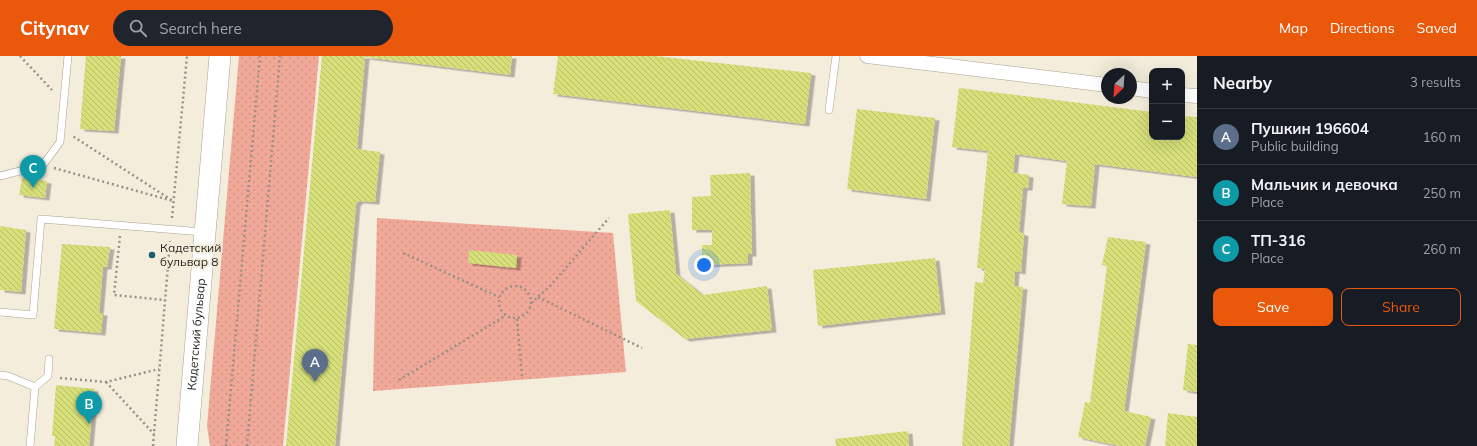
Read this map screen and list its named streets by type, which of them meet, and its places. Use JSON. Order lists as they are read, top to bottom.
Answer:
{
  "streets": {
    "street": ["Кадетский бульвар"]
  },
  "places": ["Кадетский бульвар 8"],
  "north": "bottom left",
  "page": {
    "header": "Citynav",
    "search": "Search here",
    "nav": ["Map", "Directions", "Saved"],
    "heading": ["Nearby", "3 results"],
    "map_buttons": ["+", "−"],
    "list": [
      {
        "mark": "A",
        "name": "Пушкин 196604",
        "note": "Public building",
        "value": "160 m"
      },
      {
        "mark": "B",
        "name": "Мальчик и девочка",
        "note": "Place",
        "value": "250 m"
      },
      {
        "mark": "C",
        "name": "ТП-316",
        "note": "Place",
        "value": "260 m"
      }
    ],
    "pins": ["C", "A", "B"],
    "buttons": ["Save", "Share"]
  }
}
